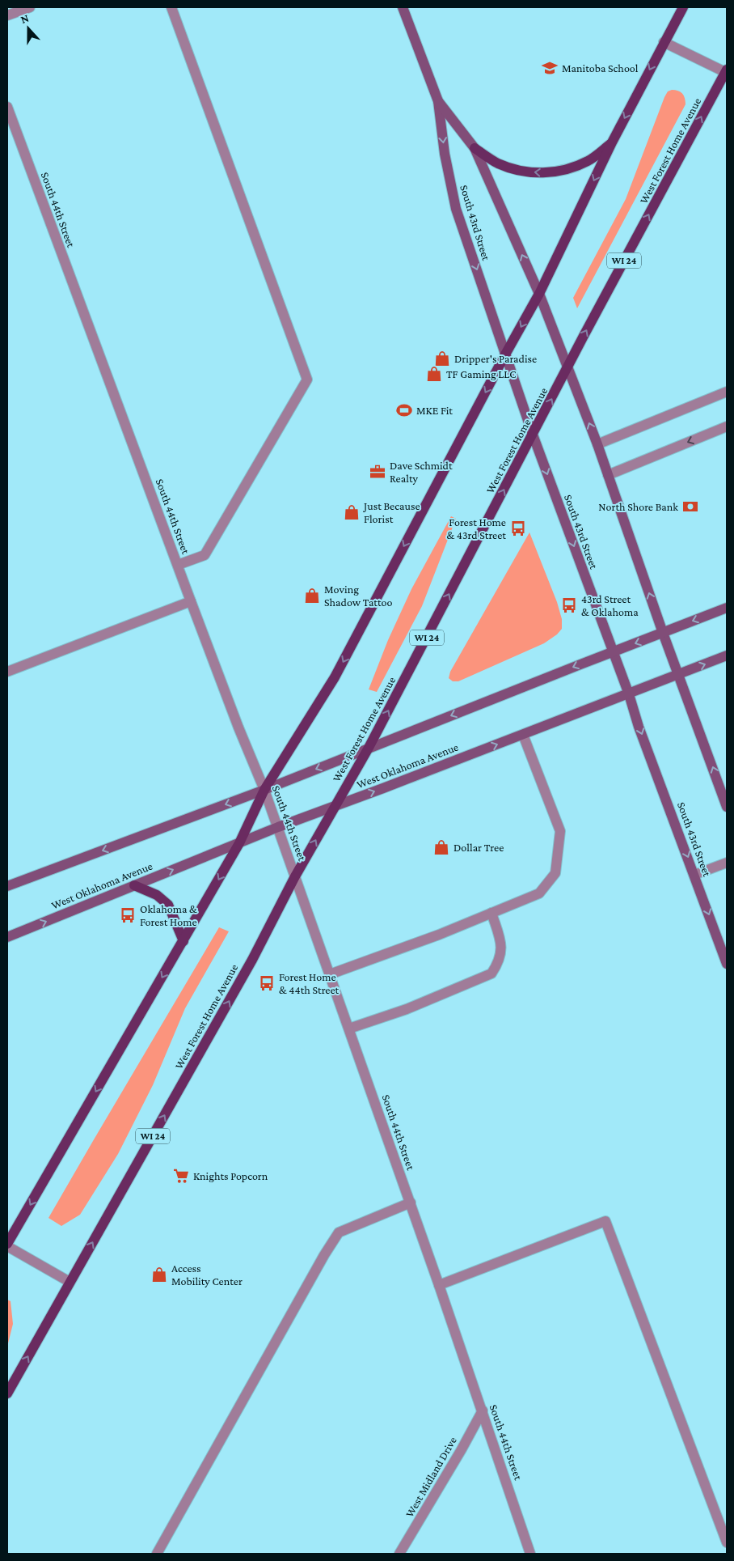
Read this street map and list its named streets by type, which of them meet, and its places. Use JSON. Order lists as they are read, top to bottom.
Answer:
{
  "streets": {
    "main road": [
      "West Forest Home Avenue",
      "South 43rd Street",
      "WI 24",
      "West Oklahoma Avenue"
    ],
    "street": ["South 44th Street", "West Midland Drive"]
  },
  "crossings": [
    ["West Forest Home Avenue", "South 44th Street"],
    ["West Forest Home Avenue", "South 43rd Street"],
    ["West Forest Home Avenue", "West Oklahoma Avenue"],
    ["South 44th Street", "West Oklahoma Avenue"],
    ["South 44th Street", "West Midland Drive"],
    ["South 43rd Street", "West Oklahoma Avenue"]
  ],
  "places": {
    "school or university": ["Manitoba School"],
    "shop": [
      "Dripper's Paradise",
      "TF Gaming LLC",
      "Just Because Florist",
      "Moving Shadow Tattoo",
      "Dollar Tree",
      "Access Mobility Center"
    ],
    "sports": ["MKE Fit"],
    "office": ["Dave Schmidt Realty"],
    "bank": ["North Shore Bank"],
    "bus stop": [
      "Forest Home & 43rd Street",
      "43rd Street & Oklahoma",
      "Oklahoma & Forest Home",
      "Forest Home & 44th Street"
    ],
    "supermarket": ["Knights Popcorn"]
  },
  "north": "top"
}
